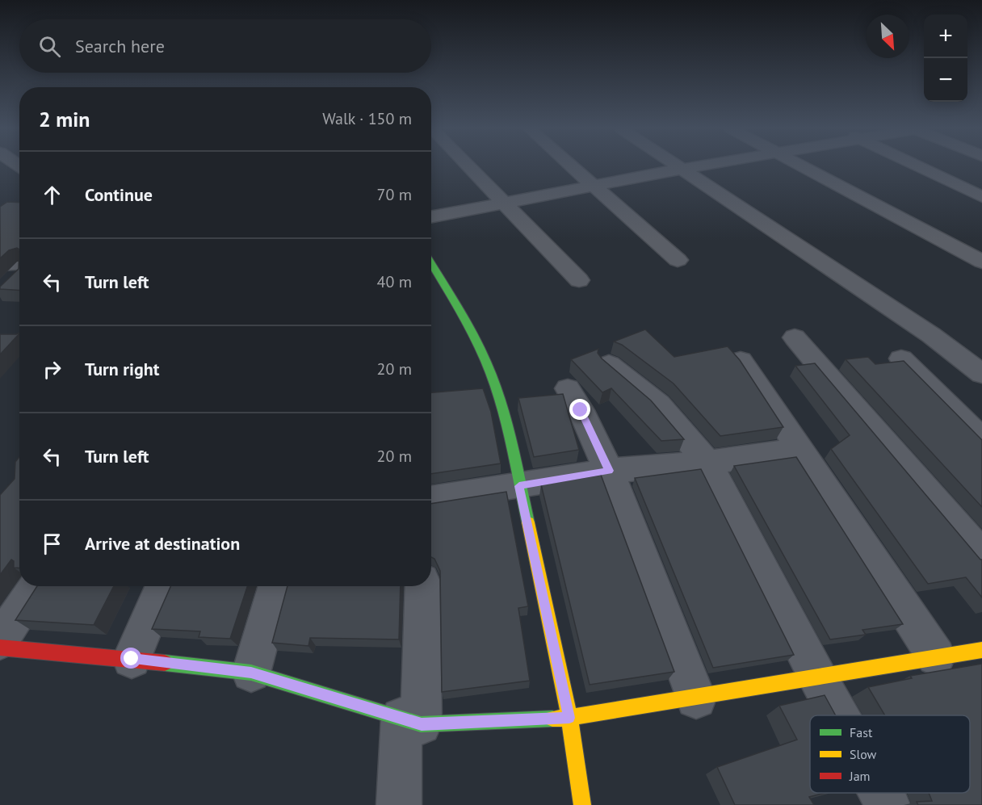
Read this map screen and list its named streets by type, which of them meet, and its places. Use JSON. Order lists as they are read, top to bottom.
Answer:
{
  "legend": ["Fast", "Slow", "Jam"],
  "north": "bottom right",
  "page": {
    "map_buttons": ["+", "−"],
    "search": "Search here",
    "heading": ["2 min", "Walk · 150 m"],
    "list": [
      ["Continue", "70 m"],
      ["Turn left", "40 m"],
      ["Turn right", "20 m"],
      ["Turn left", "20 m"],
      "Arrive at destination"
    ]
  }
}
